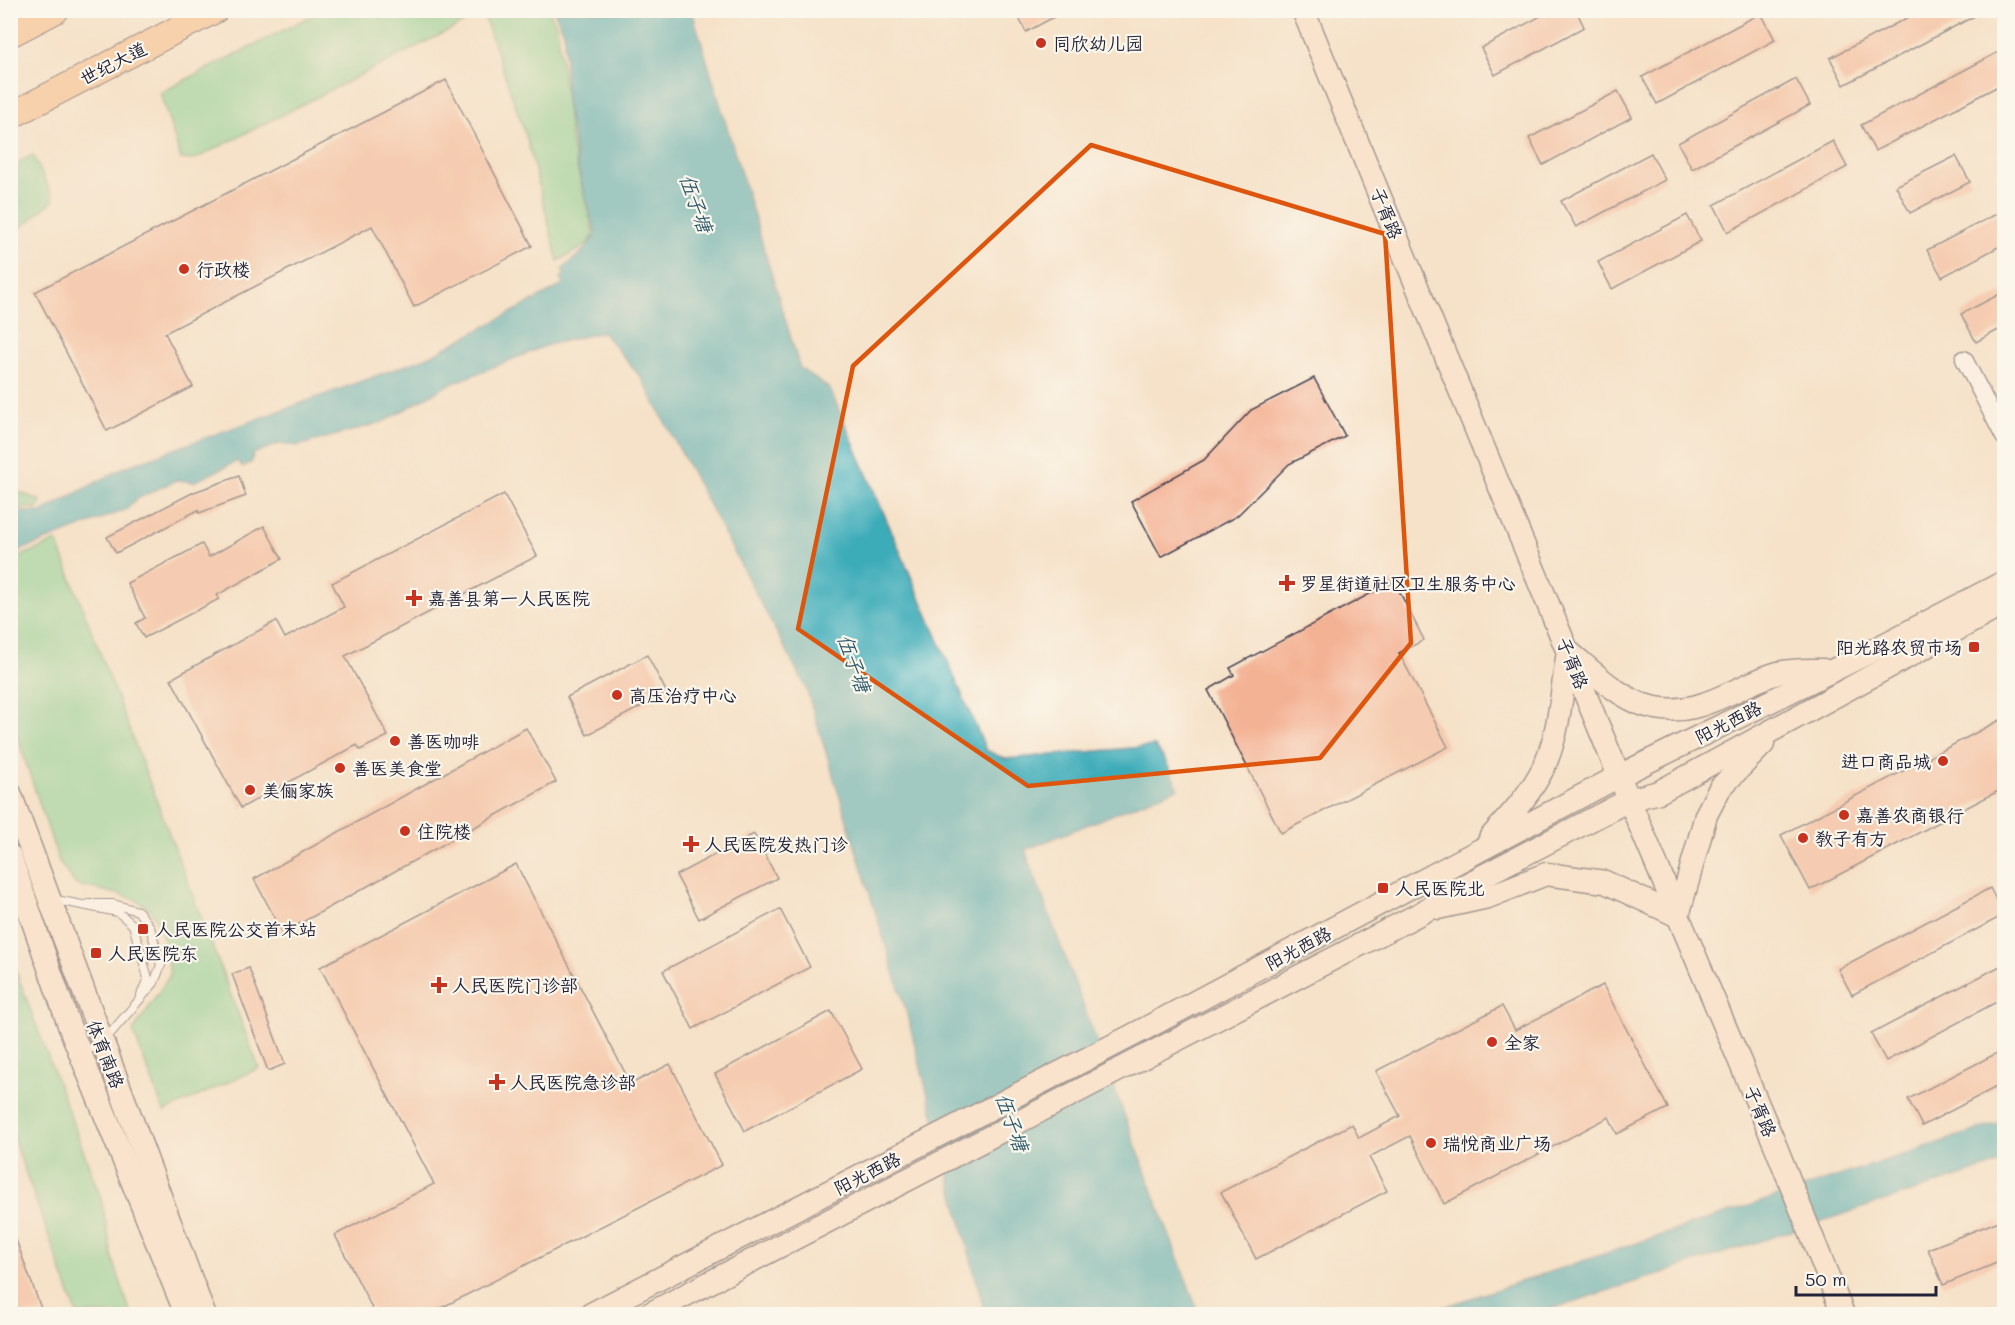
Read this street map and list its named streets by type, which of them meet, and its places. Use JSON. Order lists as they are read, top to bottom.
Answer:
{
  "streets": {
    "main road": [
      "世纪大道",
      "子胥路",
      "阳光西路",
      "体育南路"
    ]
  },
  "crossings": [
    ["子胥路", "阳光西路"]
  ],
  "water": ["伍子塘"],
  "places": {
    "other": [
      "同欣幼儿园",
      "行政楼",
      "高压治疗中心",
      "善医咖啡",
      "进口商品城",
      "善医美食堂",
      "美俪家族",
      "嘉善农商银行",
      "住院楼",
      "教子有方",
      "全家",
      "瑞悦商业广场"
    ],
    "health": [
      "罗星街道社区卫生服务中心",
      "嘉善县第一人民医院",
      "人民医院发热门诊",
      "人民医院门诊部",
      "人民医院急诊部"
    ],
    "transit": [
      "阳光路农贸市场",
      "人民医院北",
      "人民医院公交首末站",
      "人民医院东"
    ]
  },
  "scale_bar": "50 m"
}
